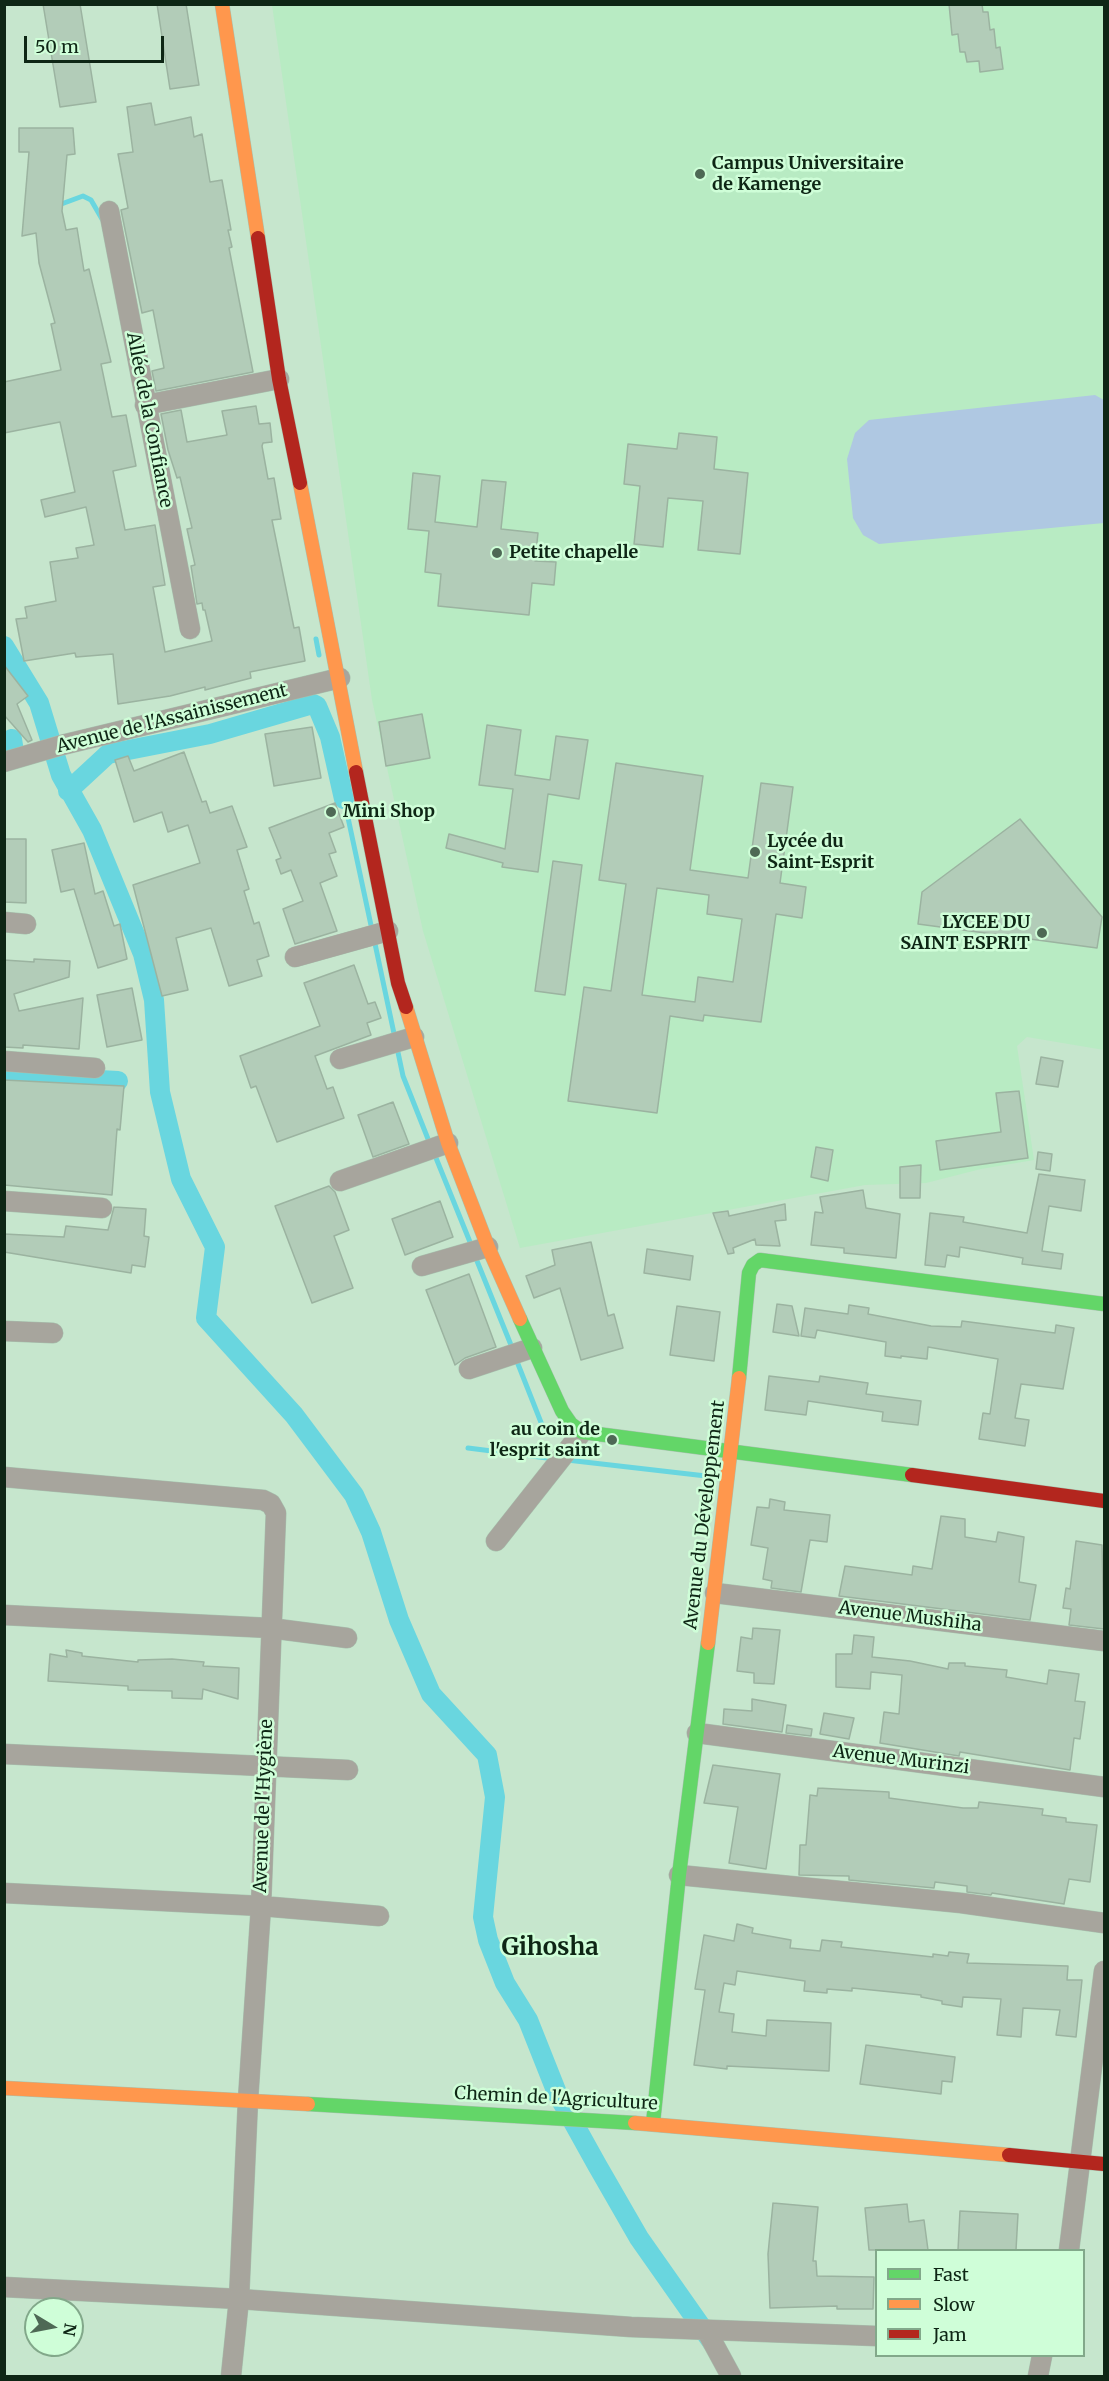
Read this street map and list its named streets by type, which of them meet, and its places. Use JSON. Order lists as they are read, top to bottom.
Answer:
{
  "streets": {
    "street": [
      "Allée de la Confiance",
      "Avenue de l'Assainissement",
      "Avenue du Développement",
      "Avenue Mushiha",
      "Avenue Murinzi",
      "Avenue de l'Hygiène",
      "Chemin de l'Agriculture"
    ]
  },
  "crossings": [
    ["Avenue du Développement", "Avenue Mushiha"],
    ["Avenue du Développement", "Avenue Murinzi"],
    ["Avenue du Développement", "Chemin de l'Agriculture"],
    ["Avenue de l'Hygiène", "Chemin de l'Agriculture"]
  ],
  "districts": ["Gihosha"],
  "places": [
    "Campus Universitaire de Kamenge",
    "Petite chapelle",
    "Mini Shop",
    "Lycée du Saint-Esprit",
    "LYCEE DU SAINT ESPRIT",
    "au coin de l'esprit saint"
  ],
  "legend": ["Fast", "Slow", "Jam"],
  "scale_bar": "50 m",
  "north": "right"
}
